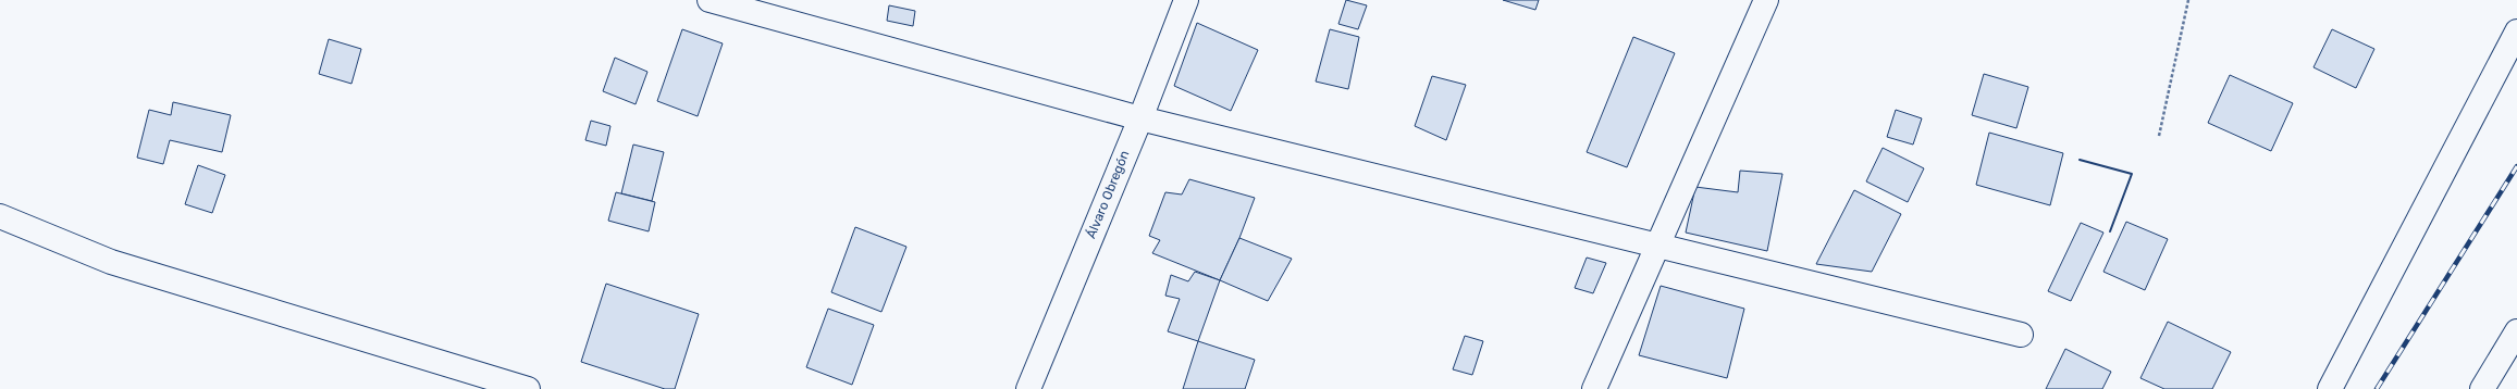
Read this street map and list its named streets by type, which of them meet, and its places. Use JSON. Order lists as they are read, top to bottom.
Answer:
{
  "streets": {
    "street": ["Álvaro Obregón"]
  }
}
